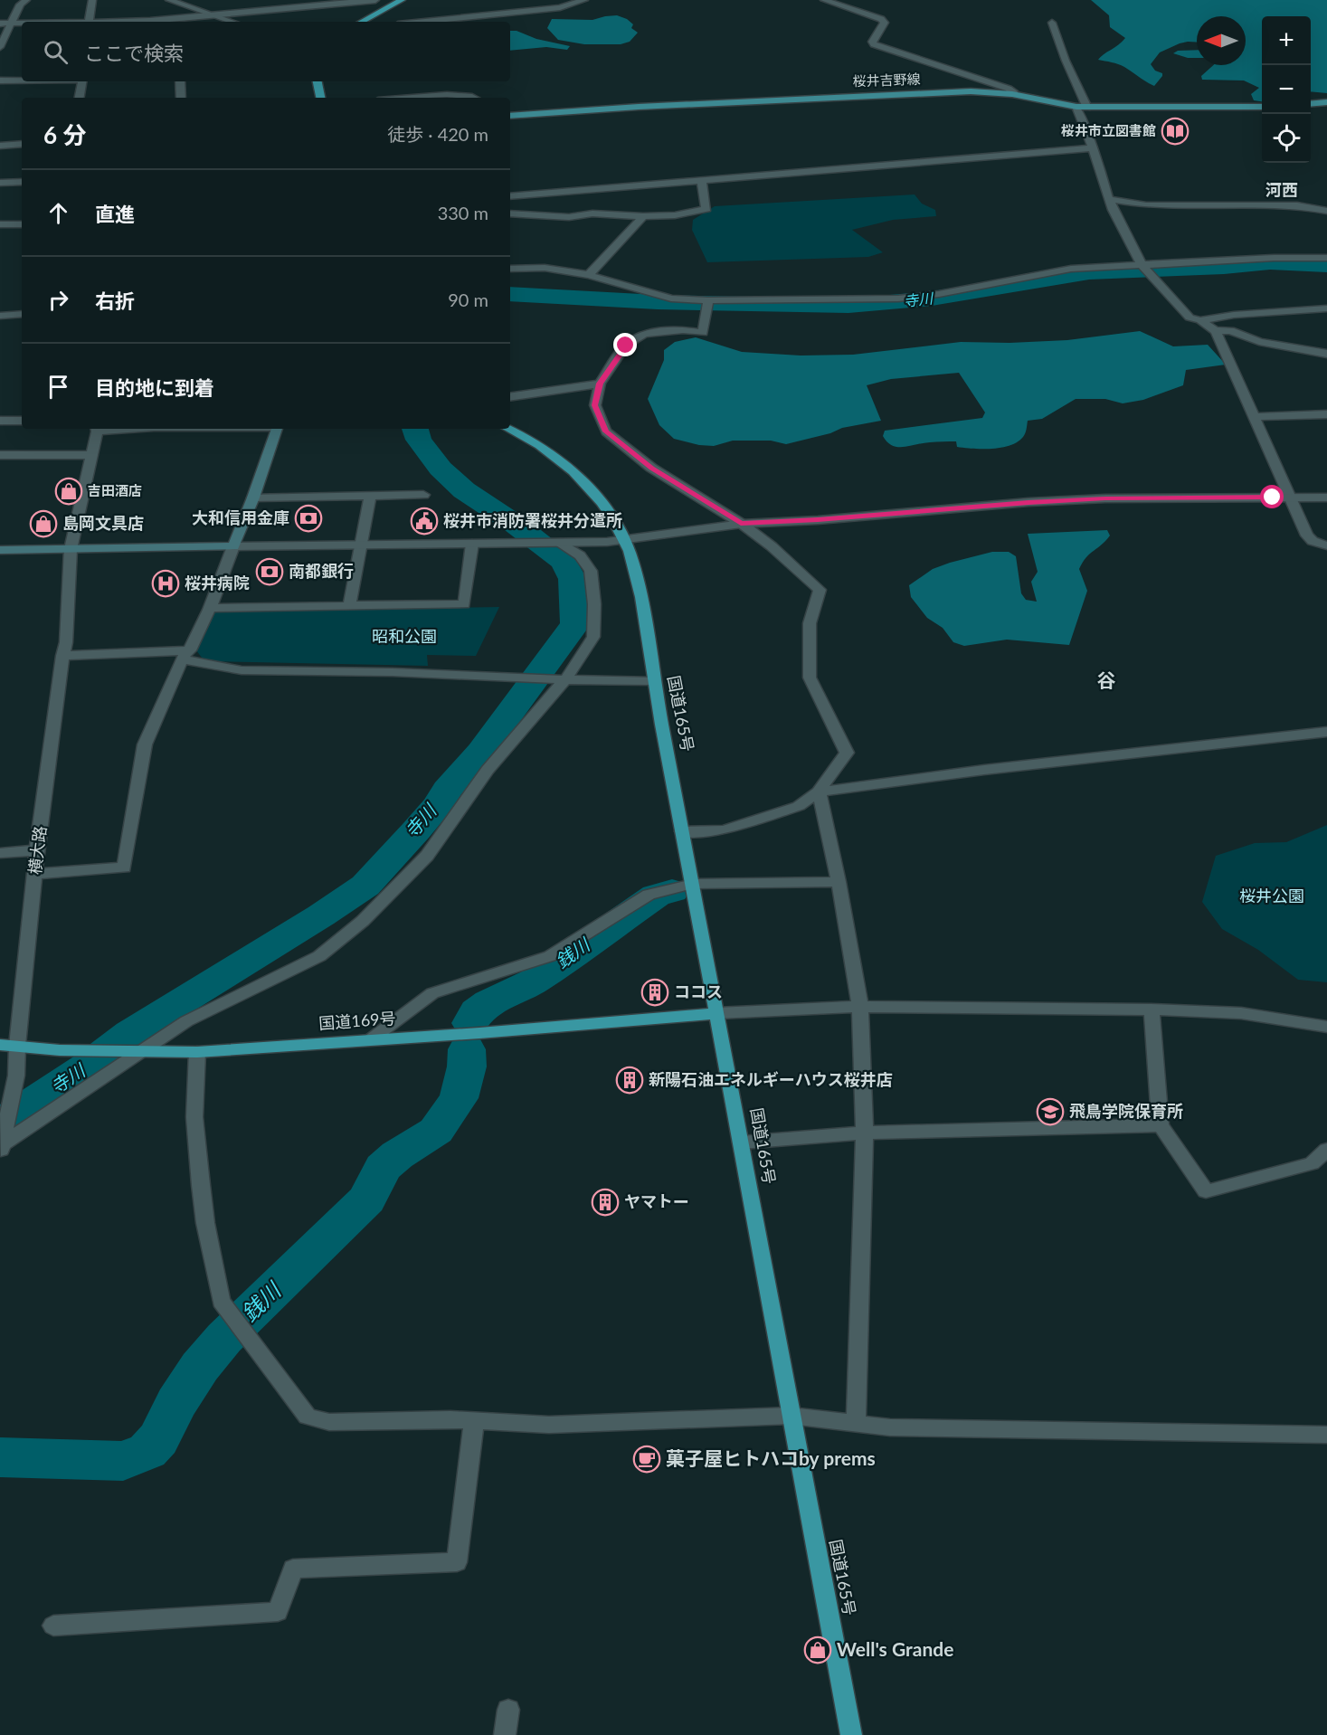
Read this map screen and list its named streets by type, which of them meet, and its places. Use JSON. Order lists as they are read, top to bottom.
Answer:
{
  "streets": {
    "highway": ["国道165号", "国道169号"],
    "main road": ["桜井吉野線"],
    "street": ["横大路"]
  },
  "crossings": [
    ["国道165号", "国道169号"],
    ["横大路", "国道169号"]
  ],
  "districts": ["河西", "谷"],
  "water": ["寺川", "銭川"],
  "parks": ["昭和公園", "桜井公園"],
  "places": {
    "library": ["桜井市立図書館"],
    "shop": ["吉田酒店", "島岡文具店", "Well's Grande"],
    "bank": ["大和信用金庫", "南都銀行"],
    "public building": ["桜井市消防署桜井分遣所"],
    "hospital": ["桜井病院"],
    "building": ["ココス", "新陽石油エネルギーハウス桜井店", "ヤマトー"],
    "school or university": ["飛鳥学院保育所"],
    "cafe": ["菓子屋ヒトハコby prems"]
  },
  "north": "left",
  "page": {
    "map_buttons": ["+", "−"],
    "search": "ここで検索",
    "heading": ["6 分", "徒歩 · 420 m"],
    "list": [
      ["直進", "330 m"],
      ["右折", "90 m"],
      "目的地に到着"
    ]
  }
}
